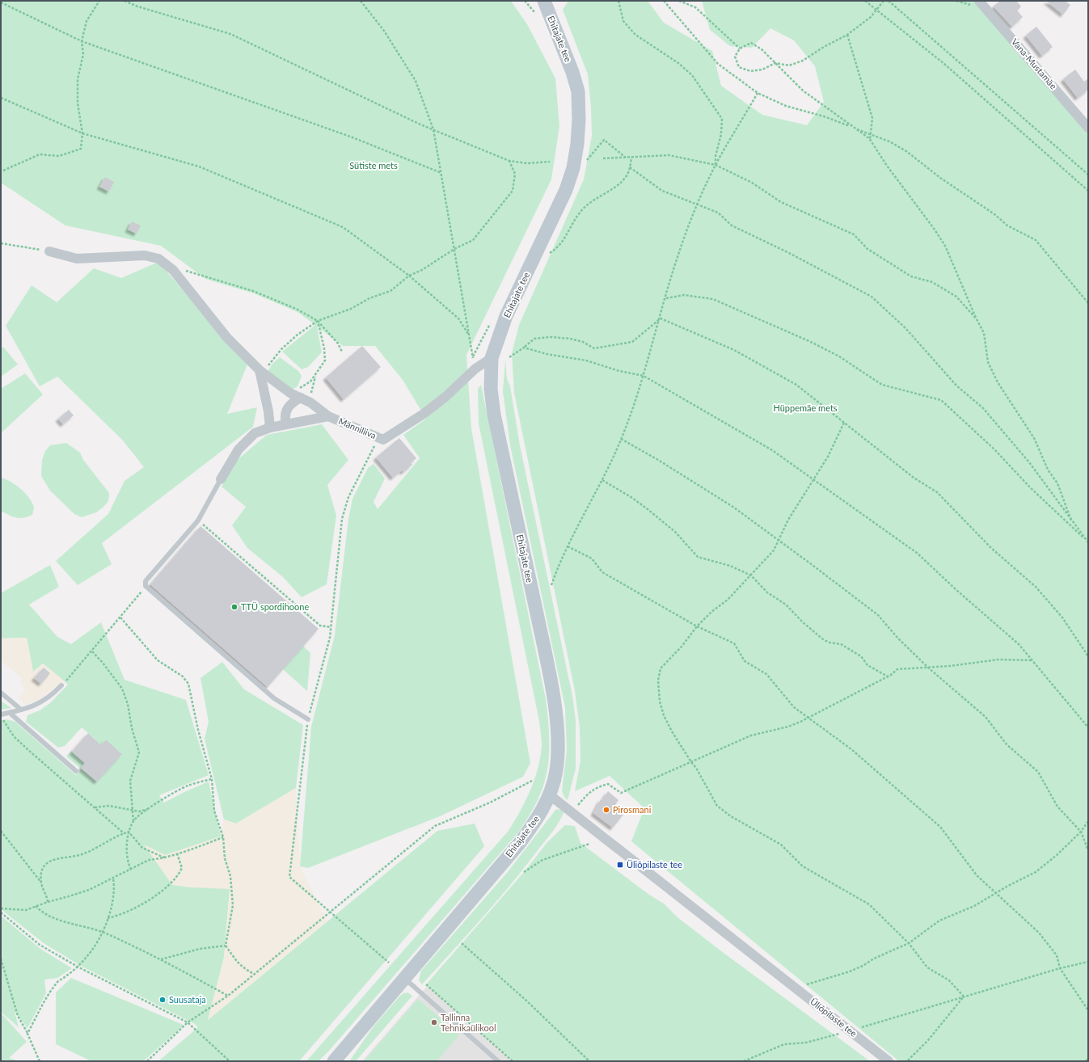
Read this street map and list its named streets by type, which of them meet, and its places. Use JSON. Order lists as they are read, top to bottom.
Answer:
{
  "streets": {
    "main road": ["Ehitajate tee"],
    "street": ["Vana-Mustamäe", "Männiliiva", "Üliõpilaste tee"]
  },
  "crossings": [
    ["Ehitajate tee", "Männiliiva"],
    ["Ehitajate tee", "Üliõpilaste tee"]
  ],
  "parks": ["Sütiste mets", "Hüppemäe mets"],
  "places": {
    "other": [
      "TTÜ spordihoone",
      "Pirosmani",
      "Suusataja",
      "Tallinna Tehnikaülikool"
    ],
    "transit": ["Üliõpilaste tee"]
  }
}
